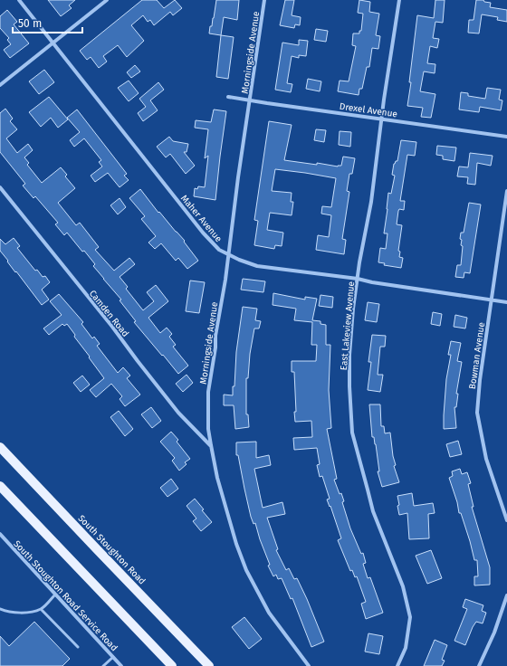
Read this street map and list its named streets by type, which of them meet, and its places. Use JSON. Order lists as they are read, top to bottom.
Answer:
{
  "streets": {
    "main road": ["South Stoughton Road"],
    "street": [
      "Morningside Avenue",
      "Drexel Avenue",
      "Maher Avenue",
      "Camden Road",
      "East Lakeview Avenue",
      "Bowman Avenue",
      "South Stoughton Road Service Road"
    ]
  },
  "crossings": [
    ["Morningside Avenue", "Drexel Avenue"],
    ["Morningside Avenue", "Maher Avenue"],
    ["Morningside Avenue", "Camden Road"],
    ["Drexel Avenue", "East Lakeview Avenue"],
    ["Maher Avenue", "East Lakeview Avenue"],
    ["Maher Avenue", "Bowman Avenue"]
  ],
  "scale_bar": "50 m"
}
